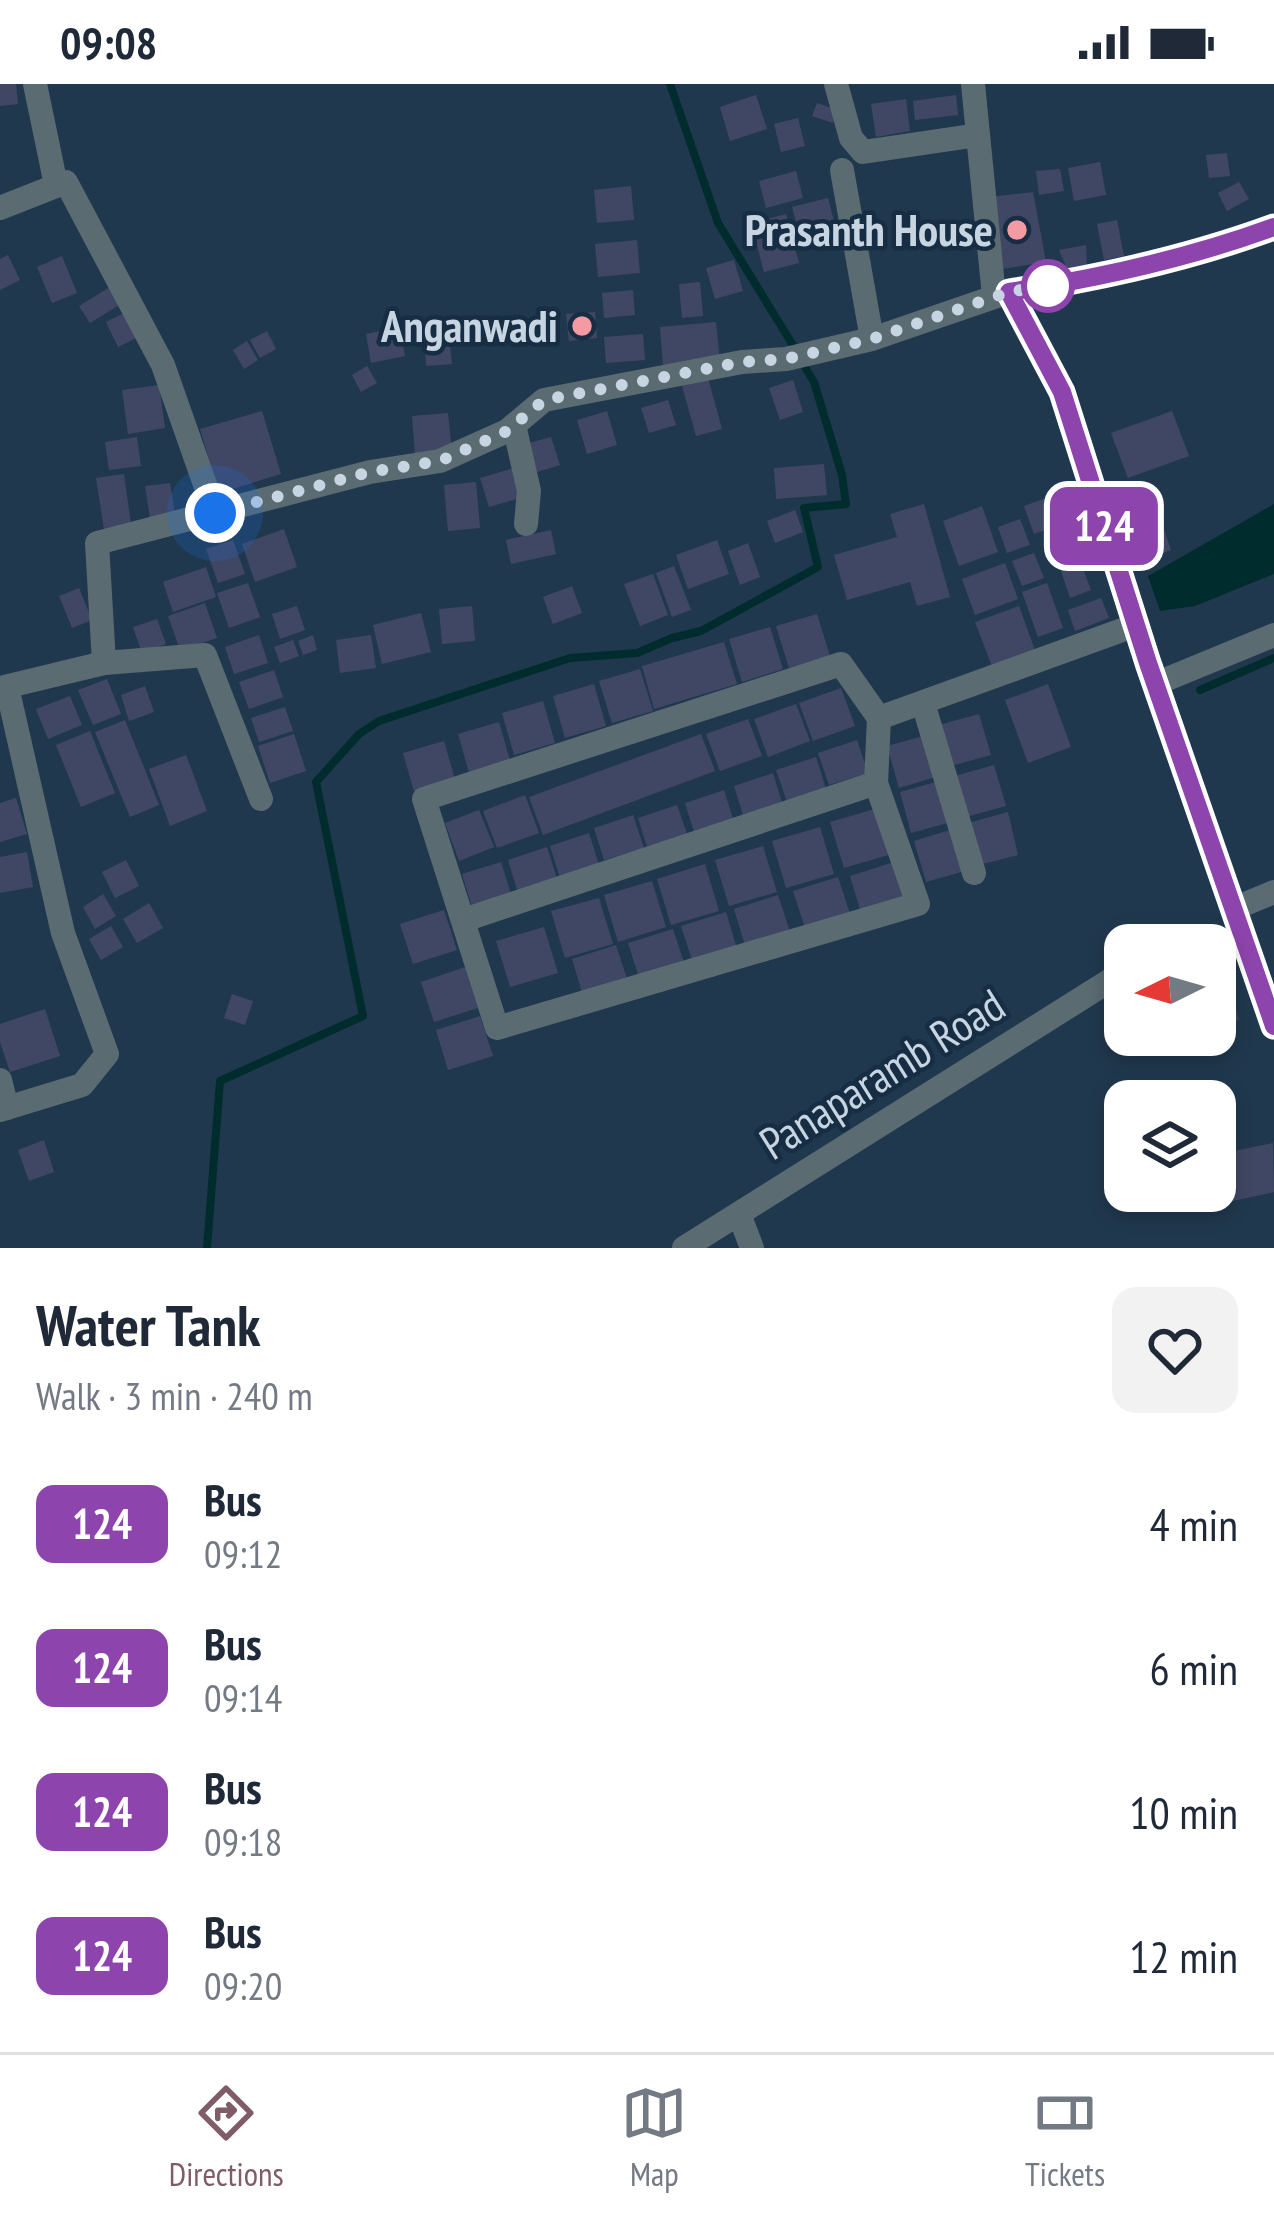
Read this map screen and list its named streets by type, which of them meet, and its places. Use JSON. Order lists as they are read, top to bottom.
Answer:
{
  "streets": {
    "street": ["Panaparamb Road"]
  },
  "places": ["Prasanth House", "Anganwadi"],
  "lines": ["bus line 124"],
  "north": "left",
  "page": {
    "status": "09:08",
    "on_map": "124",
    "heading": ["Water Tank", "Walk · 3 min · 240 m"],
    "list": [
      {
        "mark": "124",
        "name": "Bus",
        "note": "09:12",
        "value": "4 min"
      },
      {
        "mark": "124",
        "name": "Bus",
        "note": "09:14",
        "value": "6 min"
      },
      {
        "mark": "124",
        "name": "Bus",
        "note": "09:18",
        "value": "10 min"
      },
      {
        "mark": "124",
        "name": "Bus",
        "note": "09:20",
        "value": "12 min"
      }
    ],
    "tabs": ["Directions", "Map", "Tickets"]
  }
}
